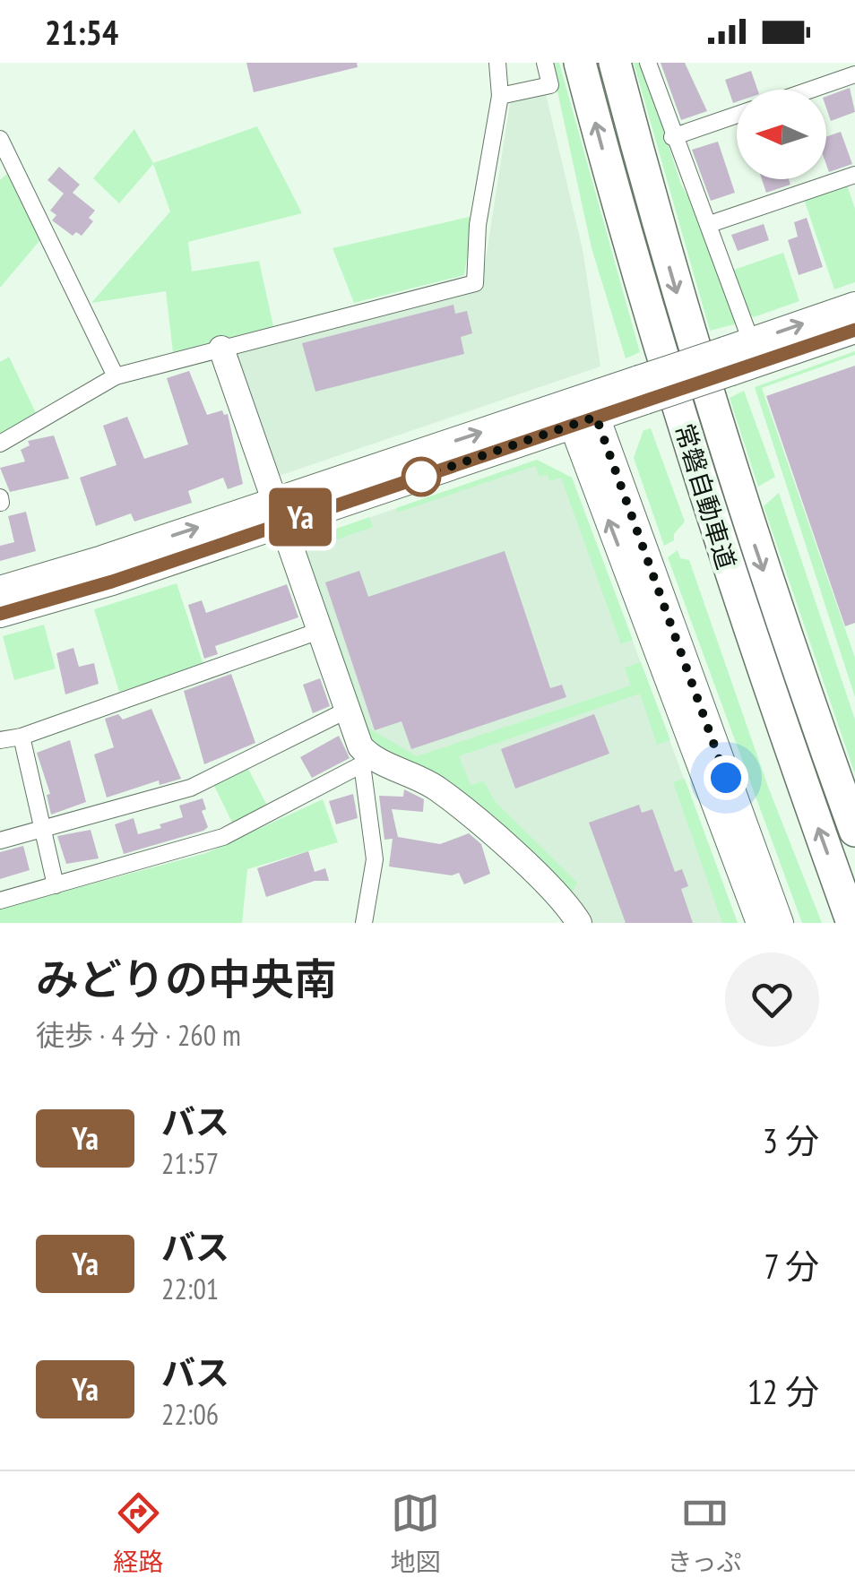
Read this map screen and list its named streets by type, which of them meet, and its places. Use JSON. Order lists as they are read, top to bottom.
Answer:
{
  "streets": {
    "highway": ["常磐自動車道"]
  },
  "lines": ["bus line Ya"],
  "north": "left",
  "page": {
    "status": "21:54",
    "on_map": "Ya",
    "heading": ["みどりの中央南", "徒歩 · 4 分 · 260 m"],
    "list": [
      {
        "mark": "Ya",
        "name": "バス",
        "note": "21:57",
        "value": "3 分"
      },
      {
        "mark": "Ya",
        "name": "バス",
        "note": "22:01",
        "value": "7 分"
      },
      {
        "mark": "Ya",
        "name": "バス",
        "note": "22:06",
        "value": "12 分"
      }
    ],
    "tabs": ["経路", "地図", "きっぷ"]
  }
}
